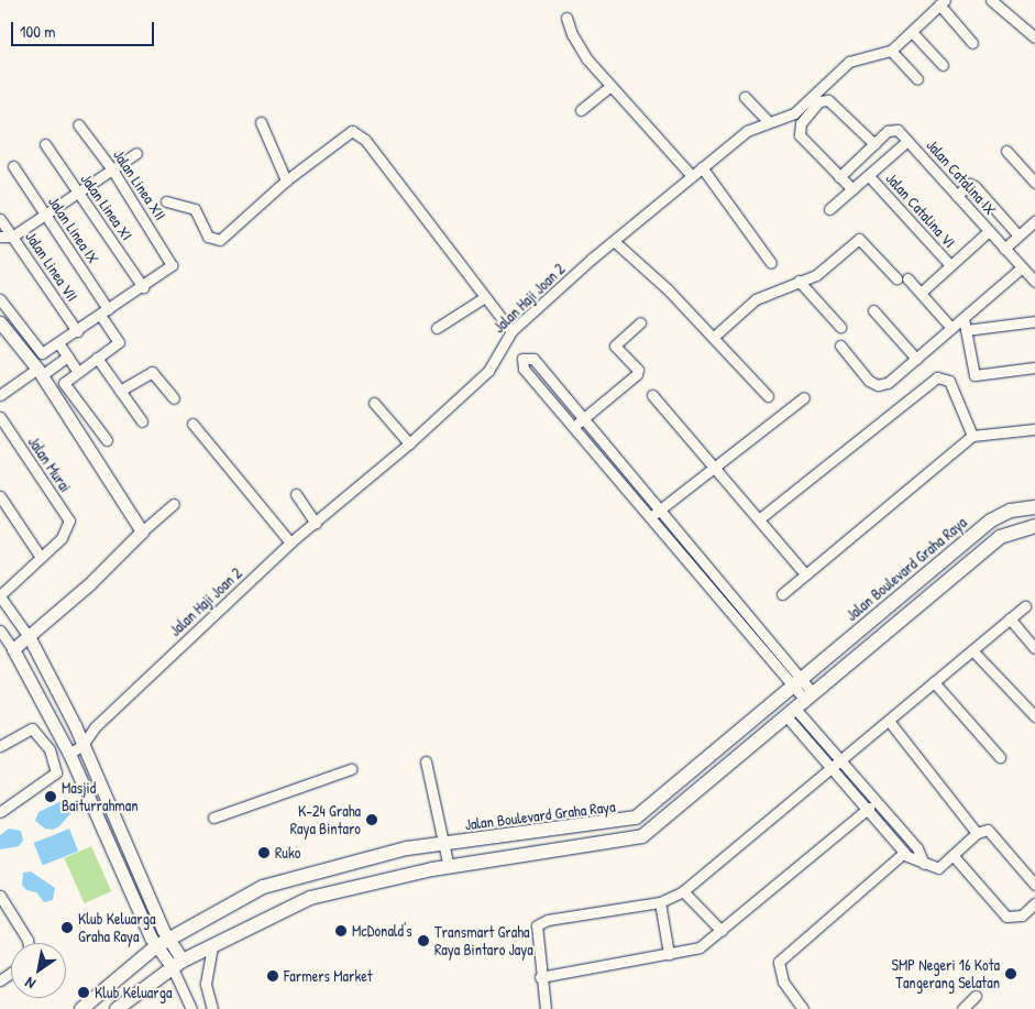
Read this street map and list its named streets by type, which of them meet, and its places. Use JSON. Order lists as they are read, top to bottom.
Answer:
{
  "streets": {
    "main road": ["Jalan Boulevard Graha Raya"],
    "street": [
      "Jalan Catalina IX",
      "Jalan Linea XII",
      "Jalan Linea XI",
      "Jalan Catalina VI",
      "Jalan Linea IX",
      "Jalan Linea VII",
      "Jalan Haji Joan 2",
      "Jalan Murai"
    ]
  },
  "crossings": [
    ["Jalan Linea XII", "Jalan Linea XI"]
  ],
  "places": [
    "Masjid Baiturrahman",
    "K-24 Graha Raya Bintaro",
    "Ruko",
    "Klub Keluarga Graha Raya",
    "McDonald's",
    "Transmart Graha Raya Bintaro Jaya",
    "SMP Negeri 16 Kota Tangerang Selatan",
    "Farmers Market",
    "Klub Keluarga"
  ],
  "scale_bar": "100 m",
  "north": "bottom left"
}
